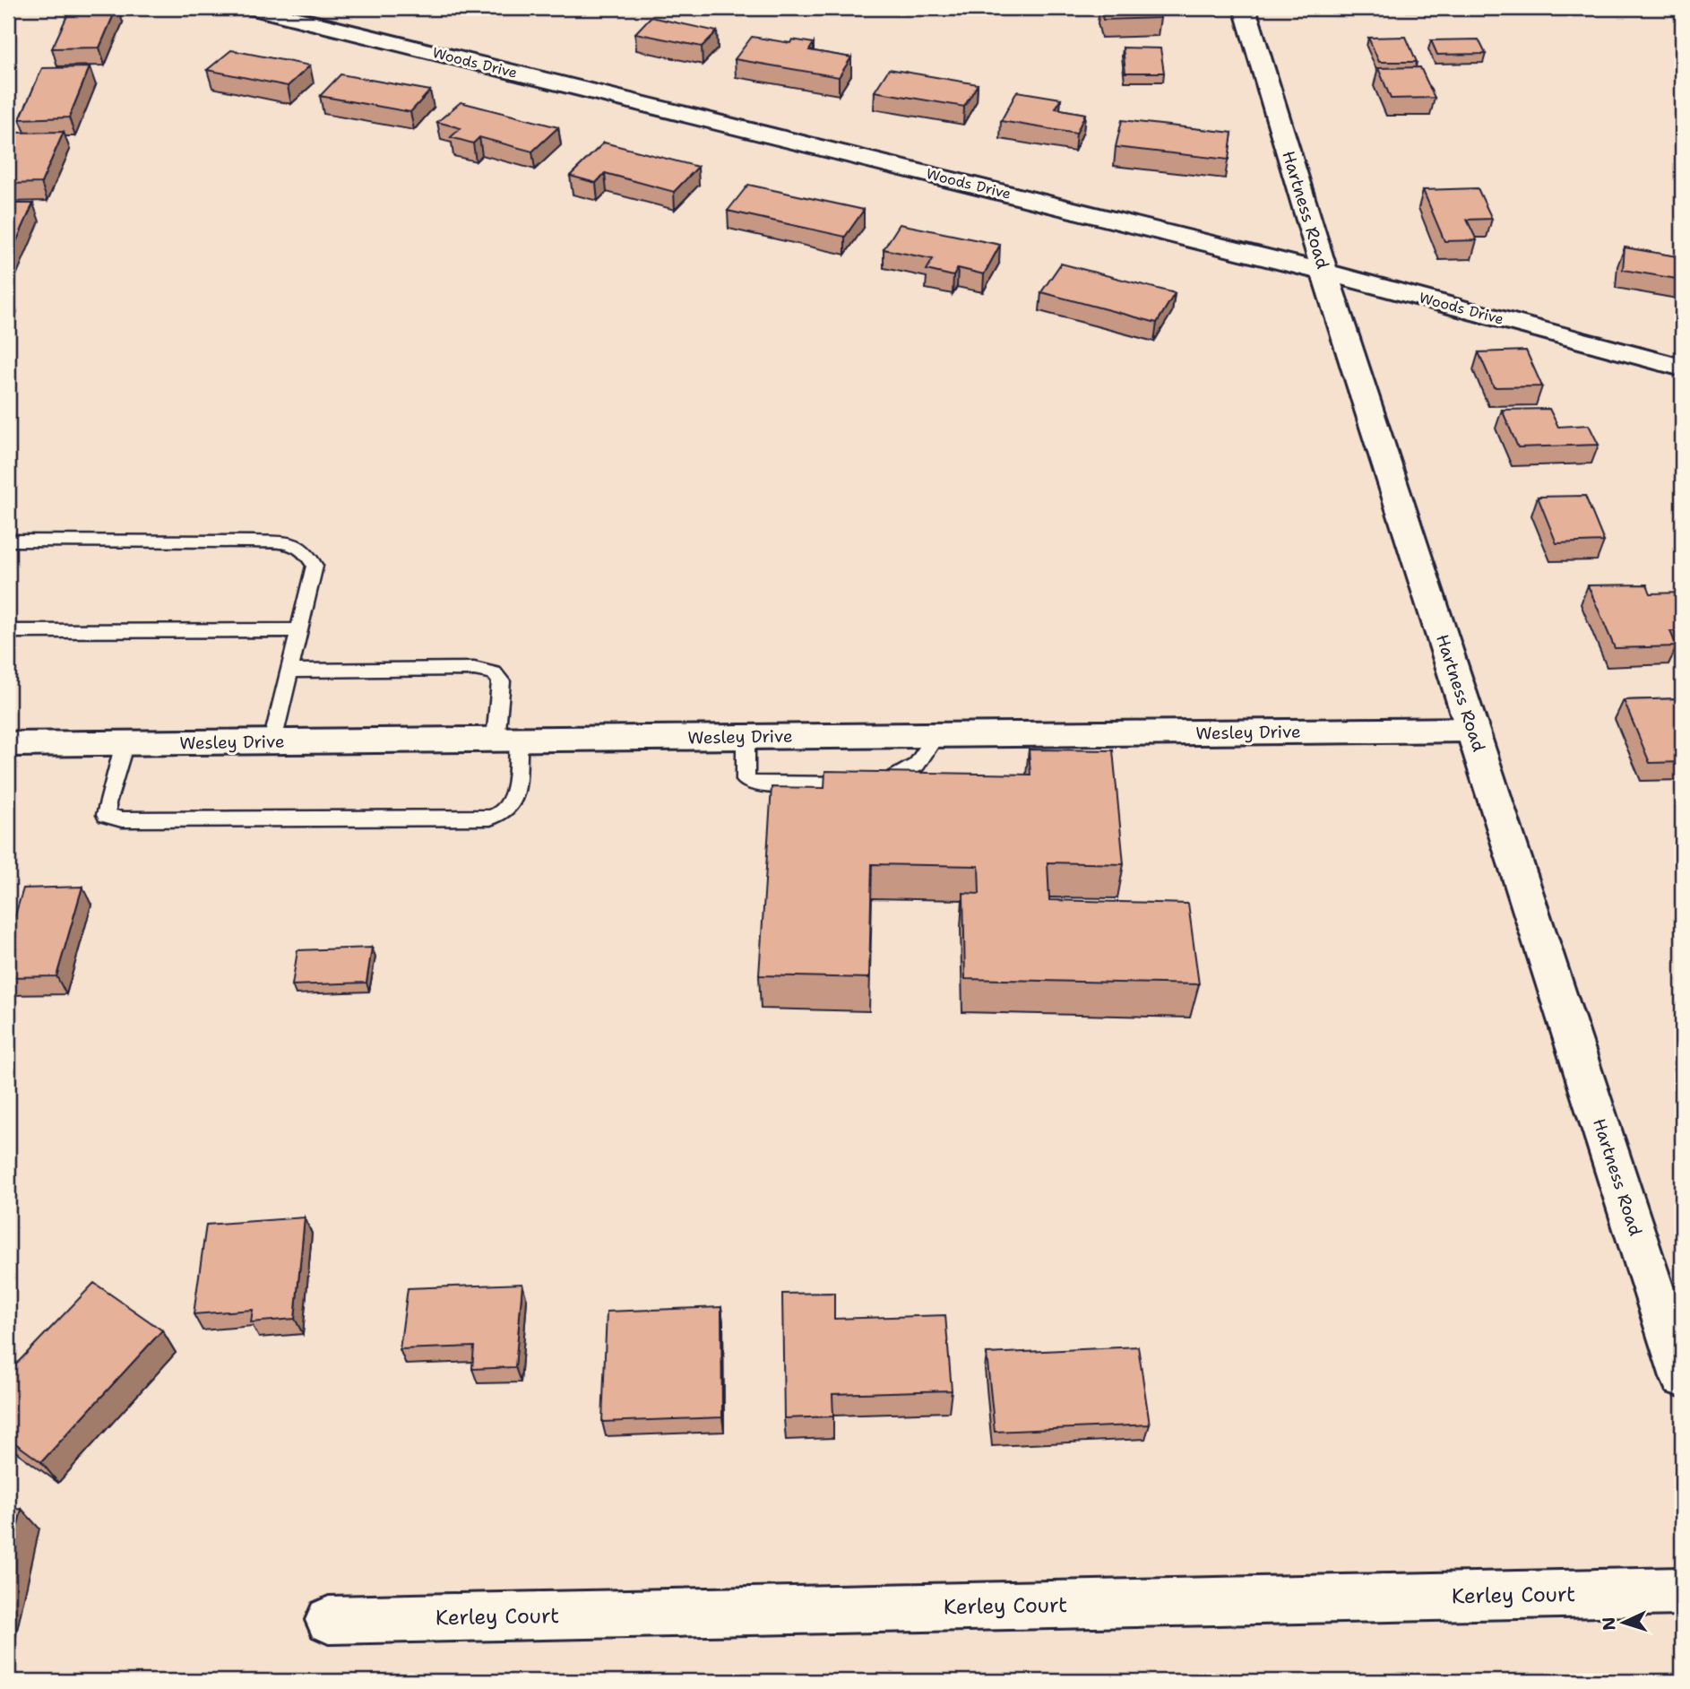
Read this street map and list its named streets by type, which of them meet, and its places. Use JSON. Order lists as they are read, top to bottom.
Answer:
{
  "streets": {
    "street": [
      "Woods Drive",
      "Hartness Road",
      "Wesley Drive",
      "Kerley Court"
    ]
  },
  "crossings": [
    ["Woods Drive", "Hartness Road"],
    ["Hartness Road", "Wesley Drive"]
  ],
  "north": "left"
}
